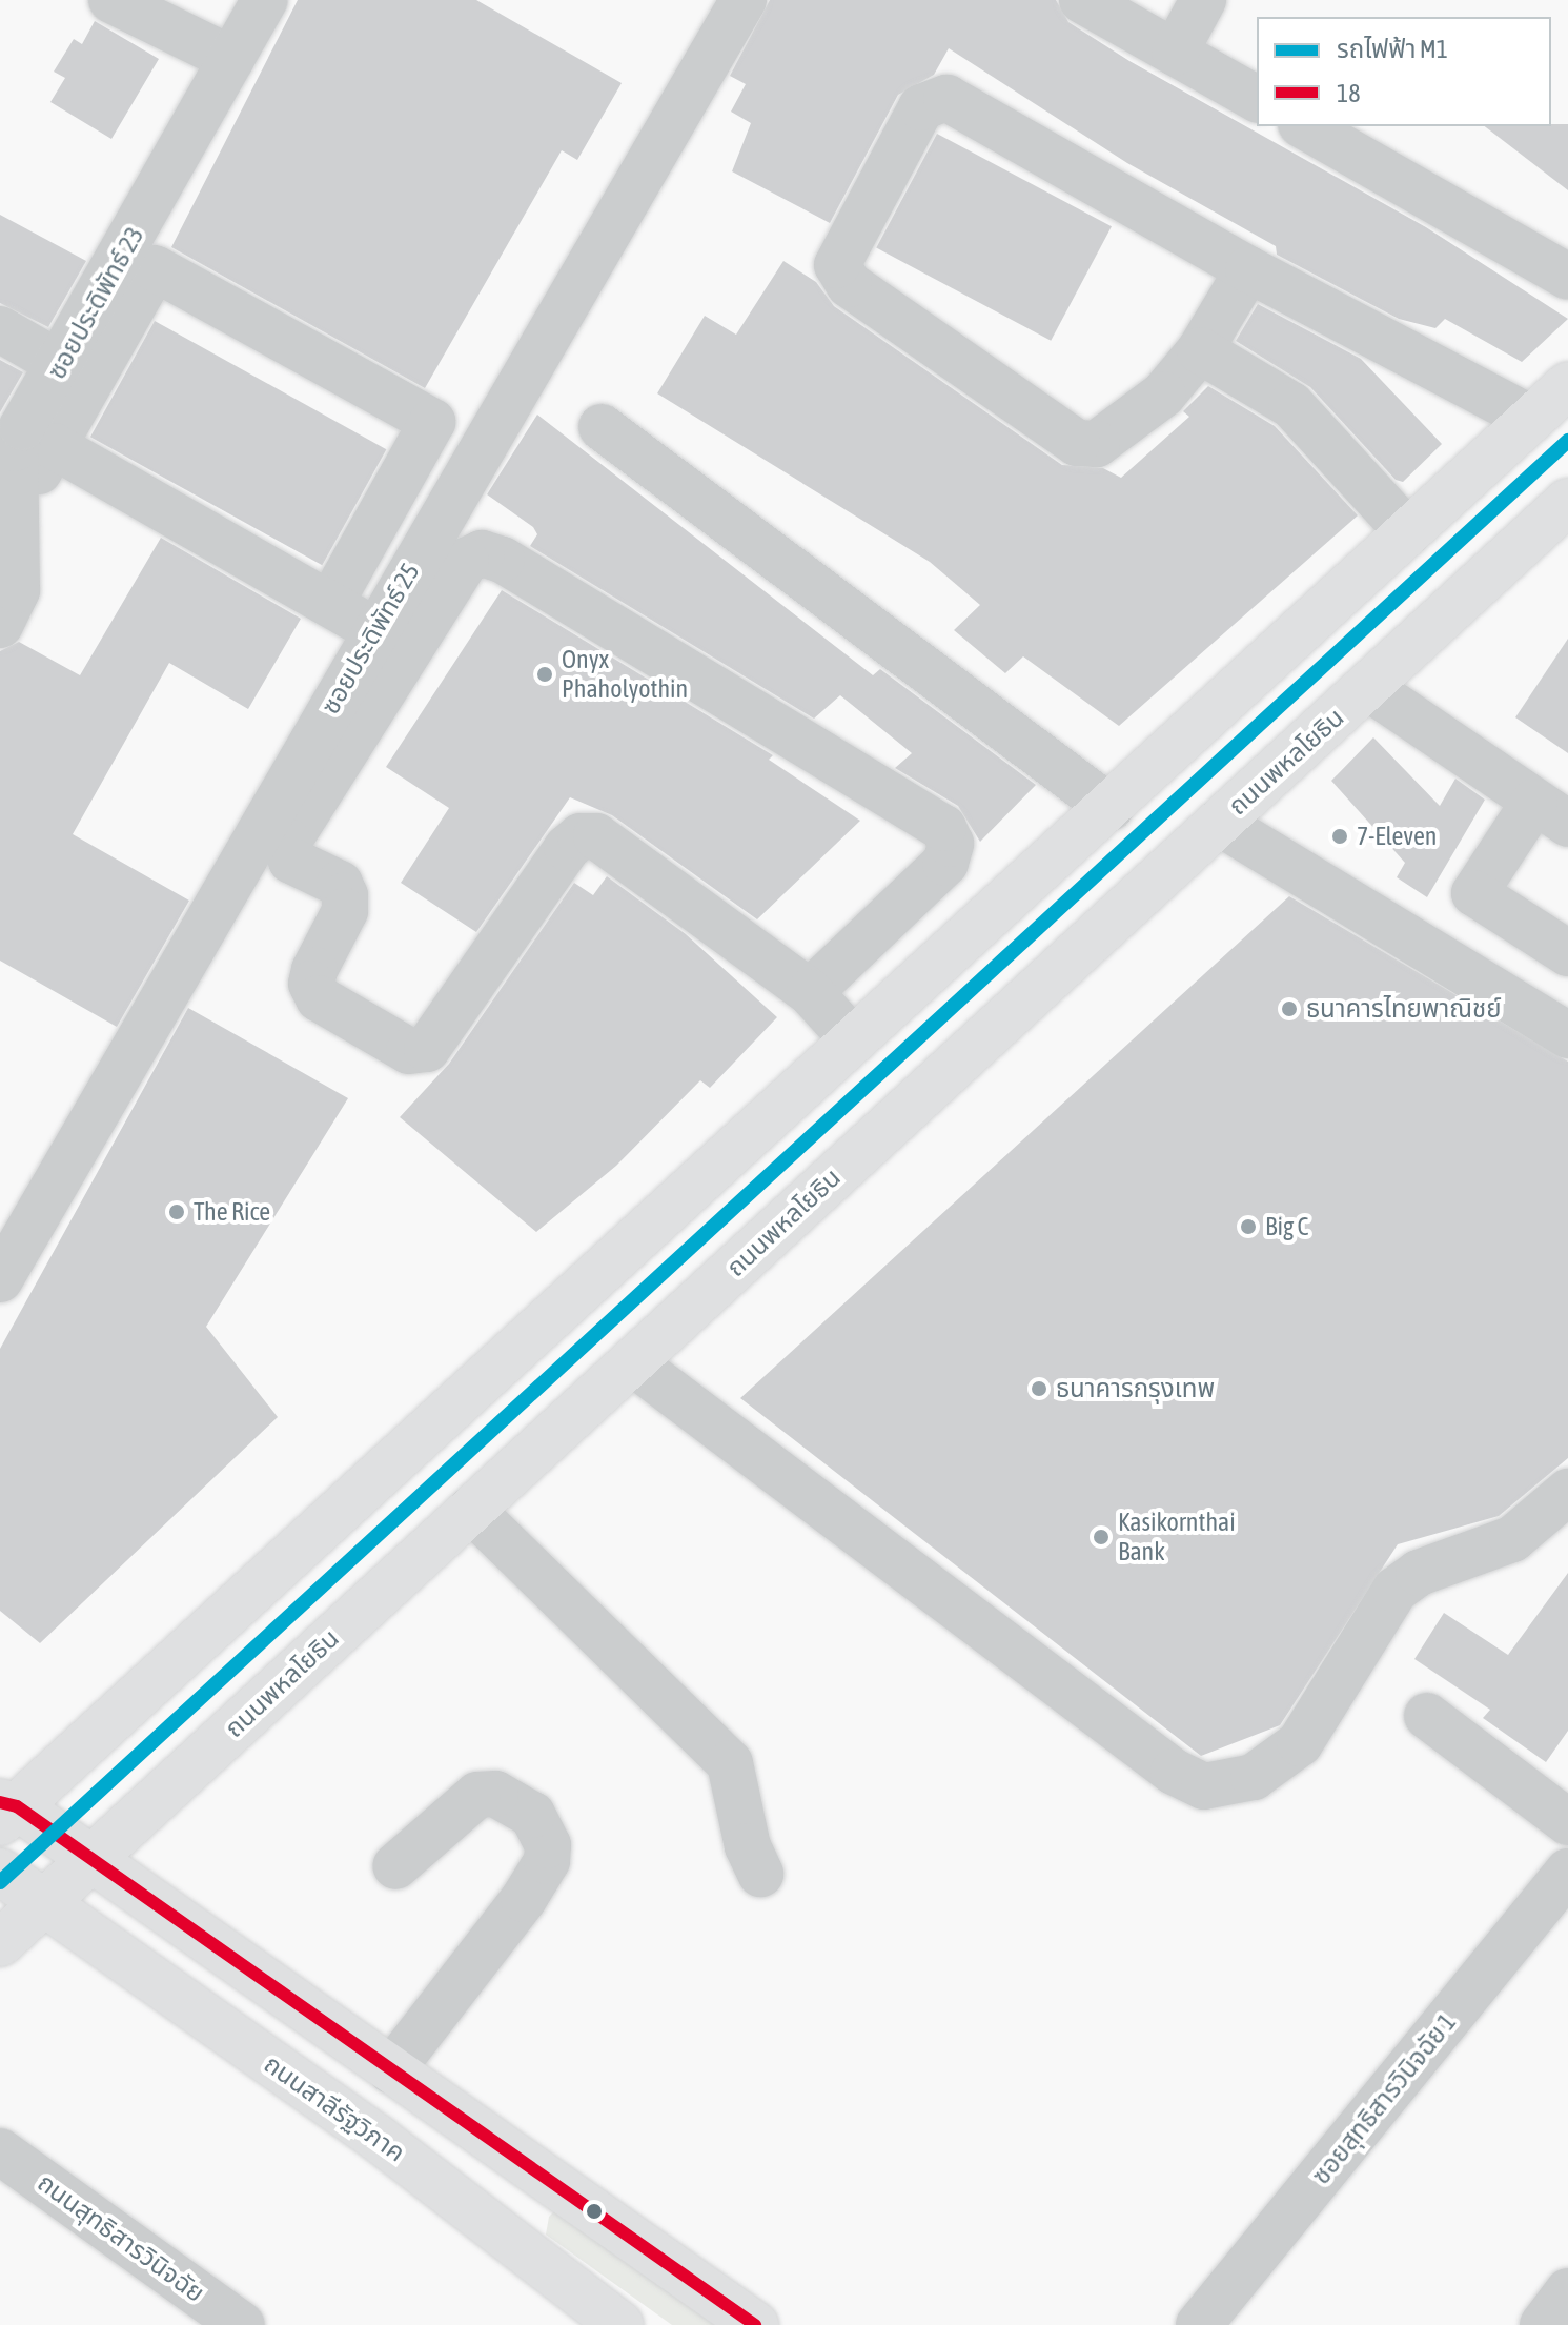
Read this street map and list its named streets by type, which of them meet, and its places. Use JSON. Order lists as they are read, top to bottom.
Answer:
{
  "streets": {
    "main road": ["ถนนพหลโยธิน", "ถนนสาลีรัฐวิภาค"],
    "street": [
      "ซอยประดิพัทธ์ 23",
      "ซอยประดิพัทธ์ 25",
      "ซอยสุทธิสารวินิจฉัย 1",
      "ถนนสุทธิสารวินิจฉัย"
    ]
  },
  "crossings": [
    ["ถนนพหลโยธิน", "ถนนสาลีรัฐวิภาค"]
  ],
  "places": [
    "Onyx Phaholyothin",
    "7-Eleven",
    "ธนาคารไทยพาณิชย์",
    "The Rice",
    "Big C",
    "ธนาคารกรุงเทพ",
    "Kasikornthai Bank"
  ],
  "lines": ["metro line M1", "transit line 18"],
  "legend": ["รถไฟฟ้า M1", "18"]
}
